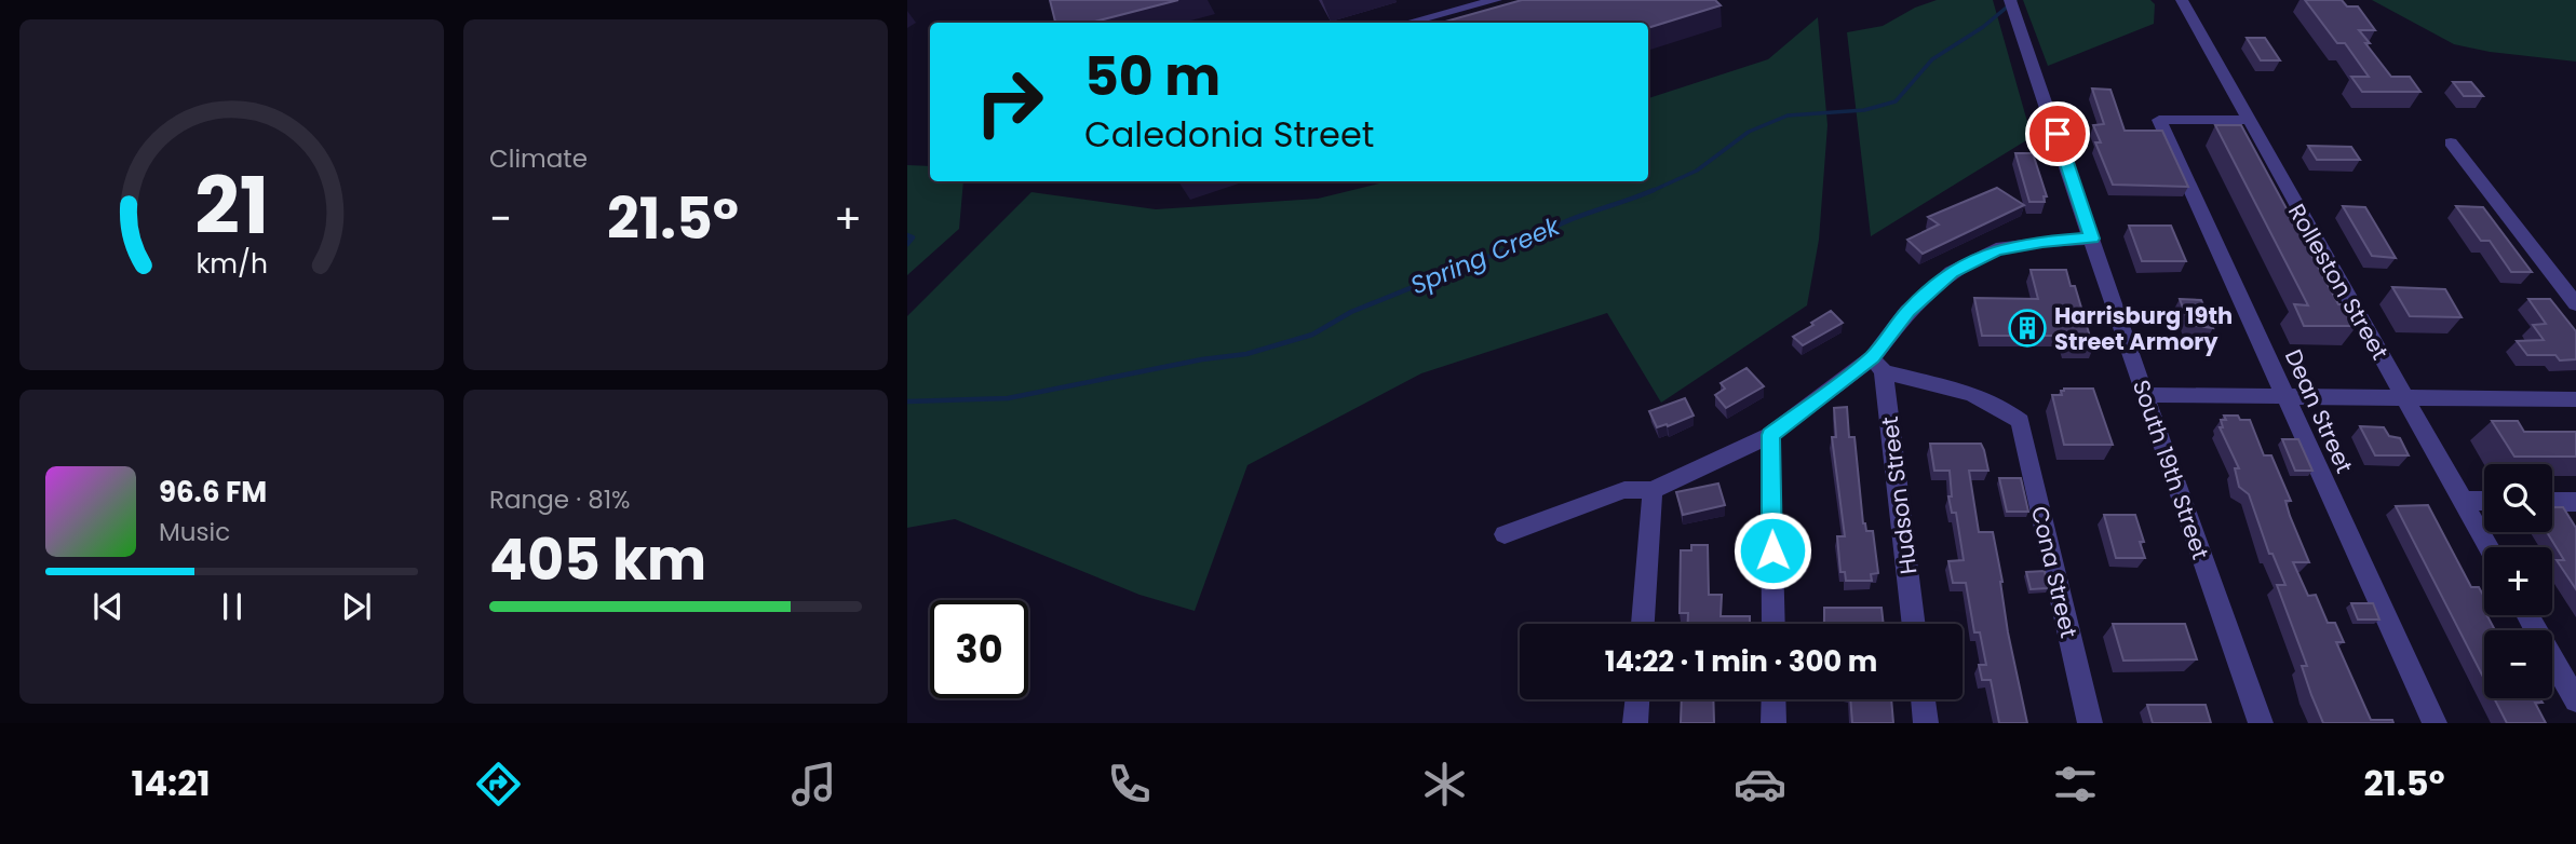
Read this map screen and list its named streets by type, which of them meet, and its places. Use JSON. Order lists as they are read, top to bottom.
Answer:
{
  "streets": {
    "street": [
      "Rolleston Street",
      "Dean Street",
      "South 19th Street",
      "Hudson Street",
      "Cona Street"
    ]
  },
  "crossings": [
    ["Rolleston Street", "Dean Street"],
    ["Hudson Street", "Cona Street"]
  ],
  "water": ["Spring Creek"],
  "places": {
    "building": ["Harrisburg 19th Street Armory"]
  },
  "page": {
    "tile": [
      "Climate",
      ["Range · 81%", "405 km"]
    ],
    "turn": ["50 m", "Caledonia Street"],
    "heat": ["−", "21.5°", "+"],
    "map_buttons": ["+", "−"],
    "song": ["96.6 FM", "Music"],
    "limit": "30",
    "trip": "14:22 · 1 min · 300 m",
    "tabs": ["14:21", "21.5°"],
    "gauge": ["21", "km/h"]
  }
}
